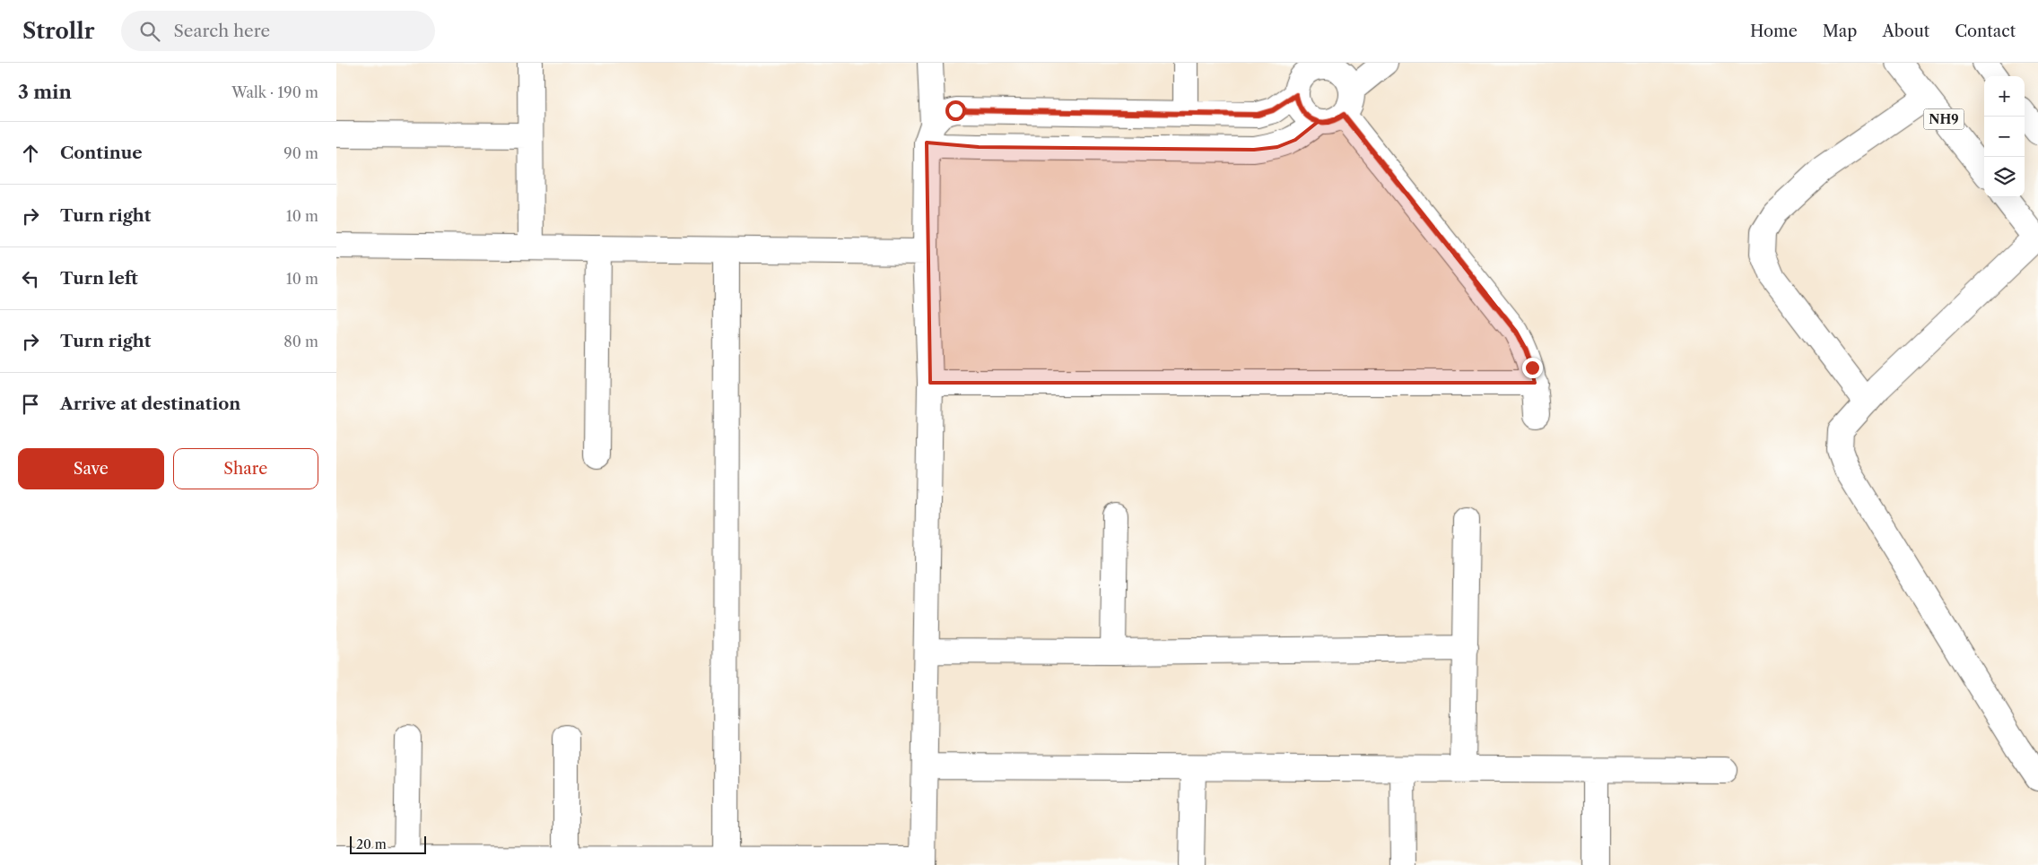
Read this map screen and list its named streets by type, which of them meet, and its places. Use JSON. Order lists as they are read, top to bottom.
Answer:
{
  "streets": {
    "main road": ["NH9"]
  },
  "scale_bar": "20 m",
  "page": {
    "header": "Strollr",
    "search": "Search here",
    "nav": [
      "Home",
      "Map",
      "About",
      "Contact"
    ],
    "heading": ["3 min", "Walk · 190 m"],
    "map_buttons": ["+", "−"],
    "list": [
      ["Continue", "90 m"],
      ["Turn right", "10 m"],
      ["Turn left", "10 m"],
      ["Turn right", "80 m"],
      "Arrive at destination"
    ],
    "buttons": ["Save", "Share"],
    "scale": "20 m"
  }
}
